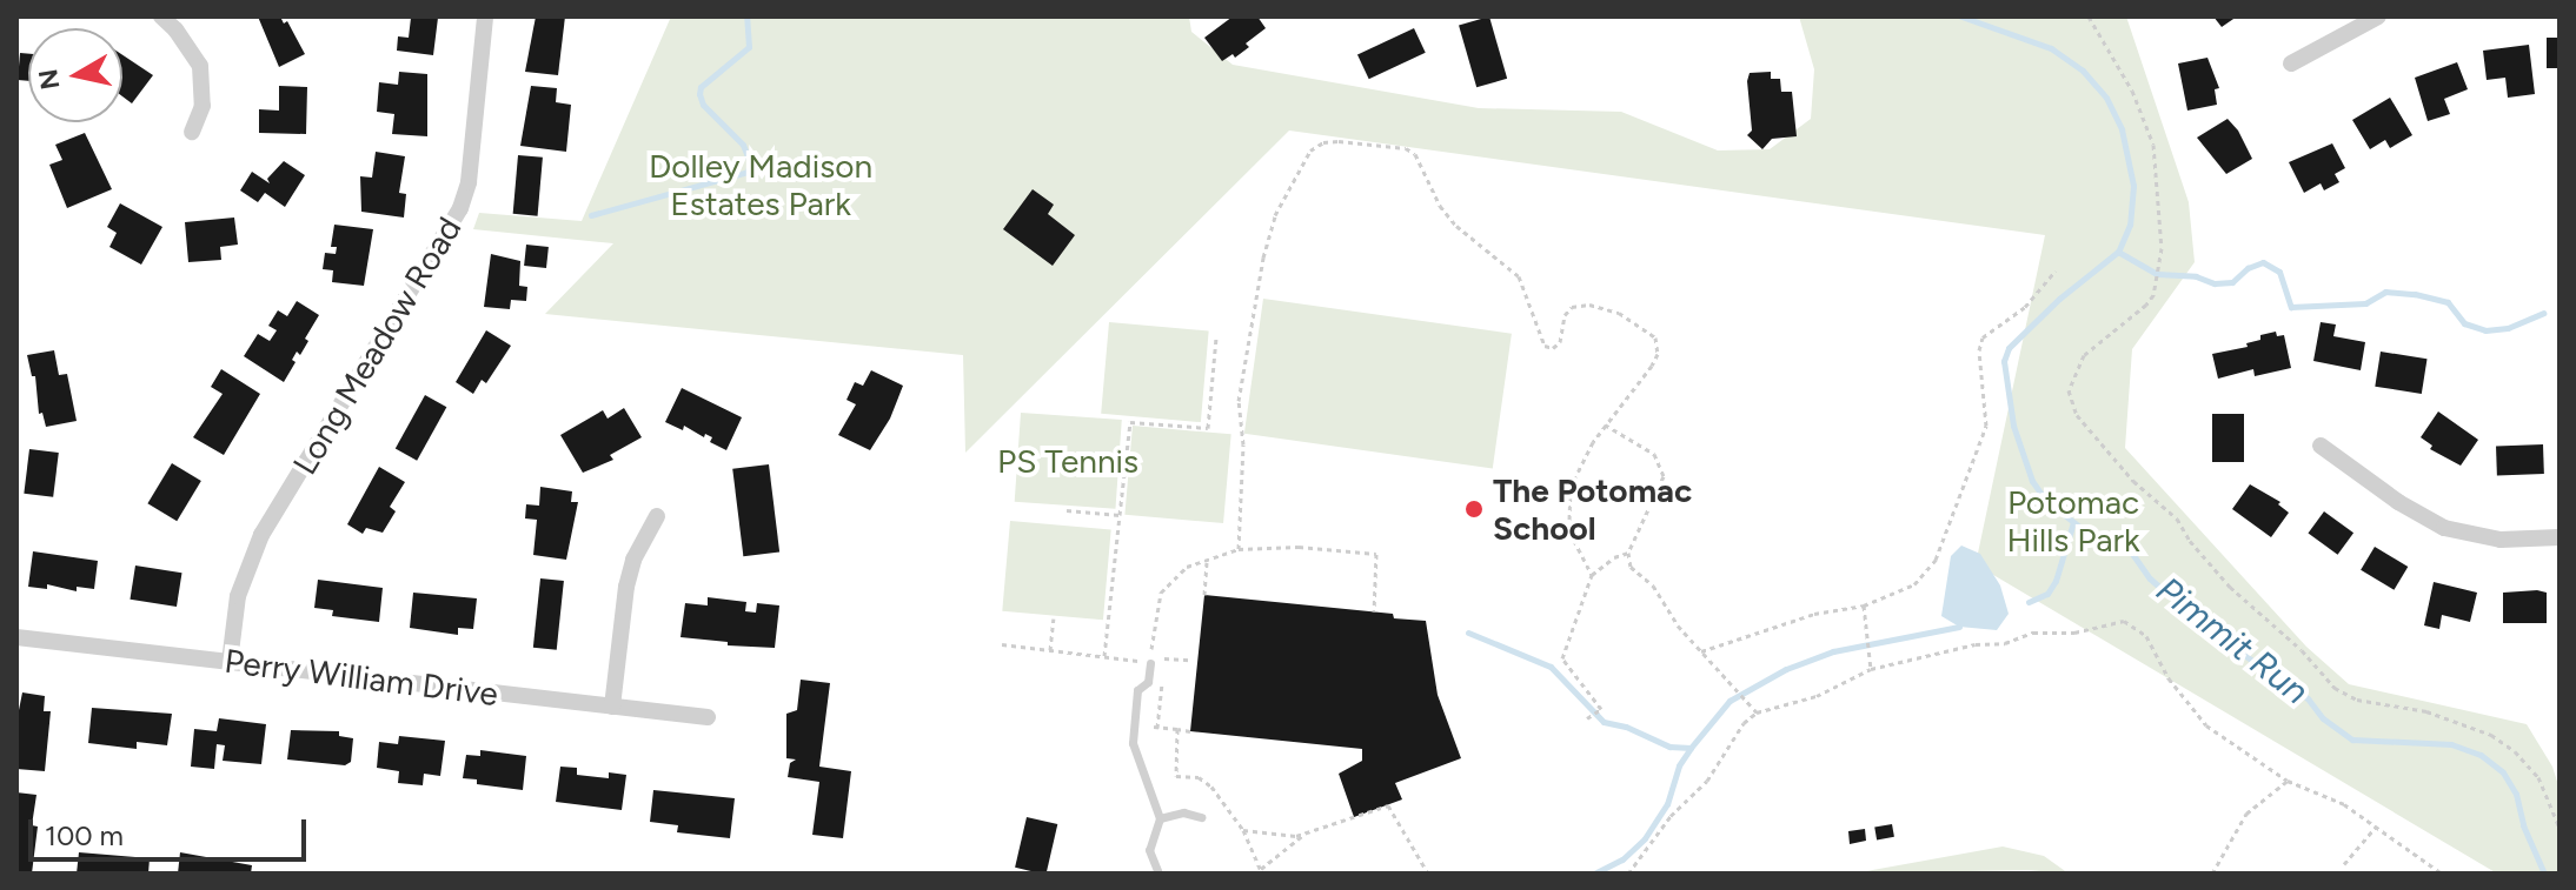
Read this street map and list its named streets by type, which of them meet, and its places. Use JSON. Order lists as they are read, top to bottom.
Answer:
{
  "streets": {
    "street": ["Long Meadow Road", "Perry William Drive"]
  },
  "crossings": [
    ["Long Meadow Road", "Perry William Drive"]
  ],
  "water": ["Pimmit Run"],
  "parks": ["Dolley Madison Estates Park", "PS Tennis", "Potomac Hills Park"],
  "places": ["The Potomac School"],
  "scale_bar": "100 m",
  "north": "left"
}
